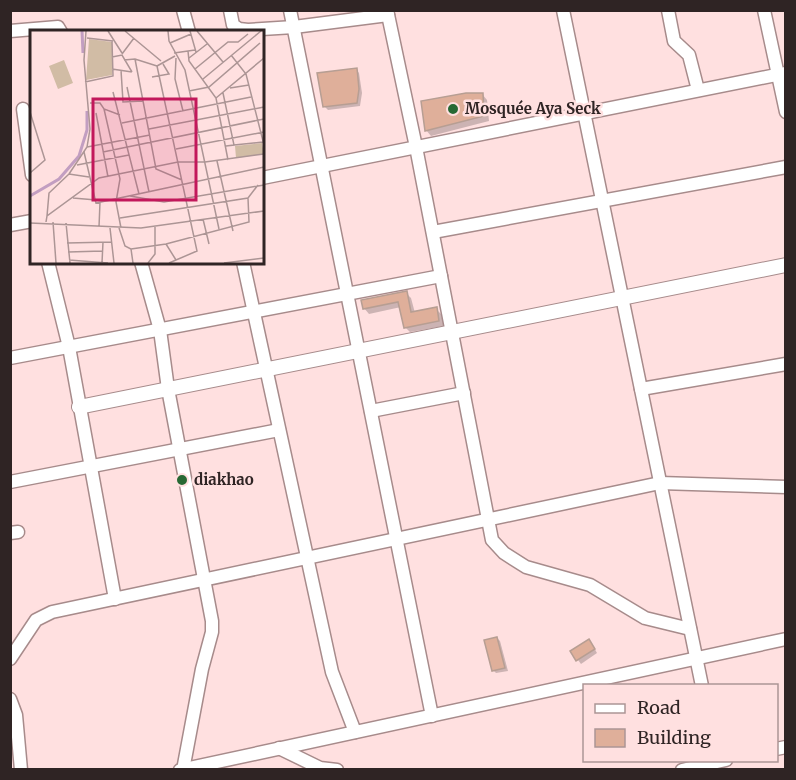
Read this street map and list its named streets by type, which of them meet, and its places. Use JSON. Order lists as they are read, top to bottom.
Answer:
{
  "places": ["Mosquée Aya Seck", "diakhao"],
  "legend": ["Road", "Building"]
}
